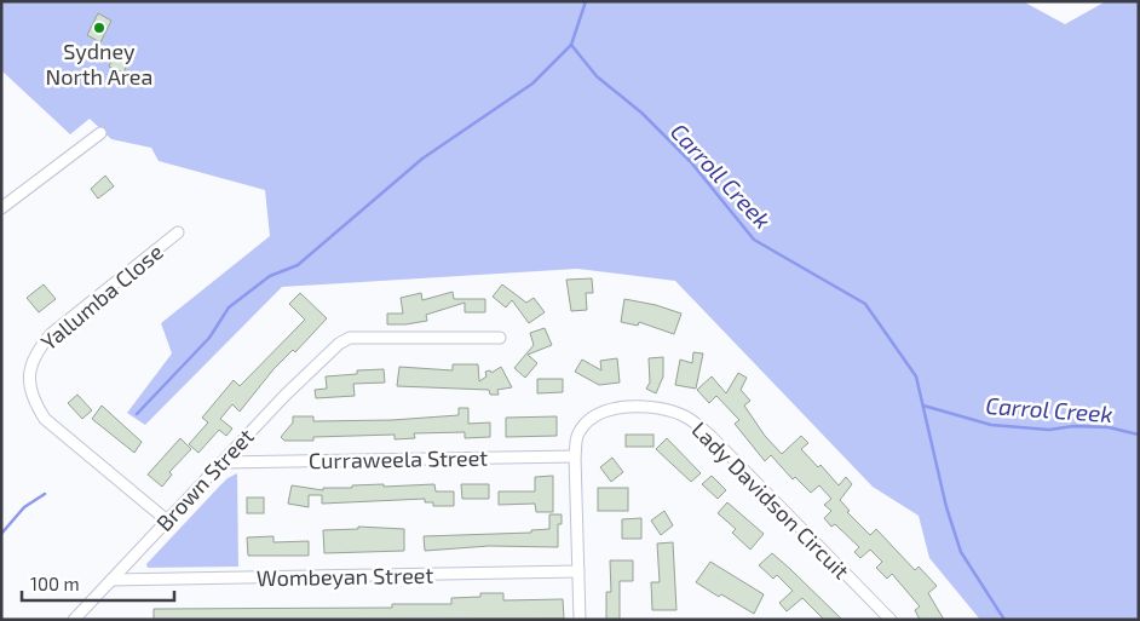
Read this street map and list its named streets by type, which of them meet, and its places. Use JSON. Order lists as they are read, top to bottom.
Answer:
{
  "streets": {
    "street": [
      "Yallumba Close",
      "Curraweela Street",
      "Brown Street",
      "Lady Davidson Circuit",
      "Wombeyan Street"
    ]
  },
  "crossings": [
    ["Yallumba Close", "Brown Street"],
    ["Curraweela Street", "Brown Street"],
    ["Curraweela Street", "Lady Davidson Circuit"],
    ["Brown Street", "Wombeyan Street"],
    ["Lady Davidson Circuit", "Wombeyan Street"]
  ],
  "water": ["Carroll Creek", "Carrol Creek"],
  "places": ["Sydney North Area"],
  "scale_bar": "100 m"
}
